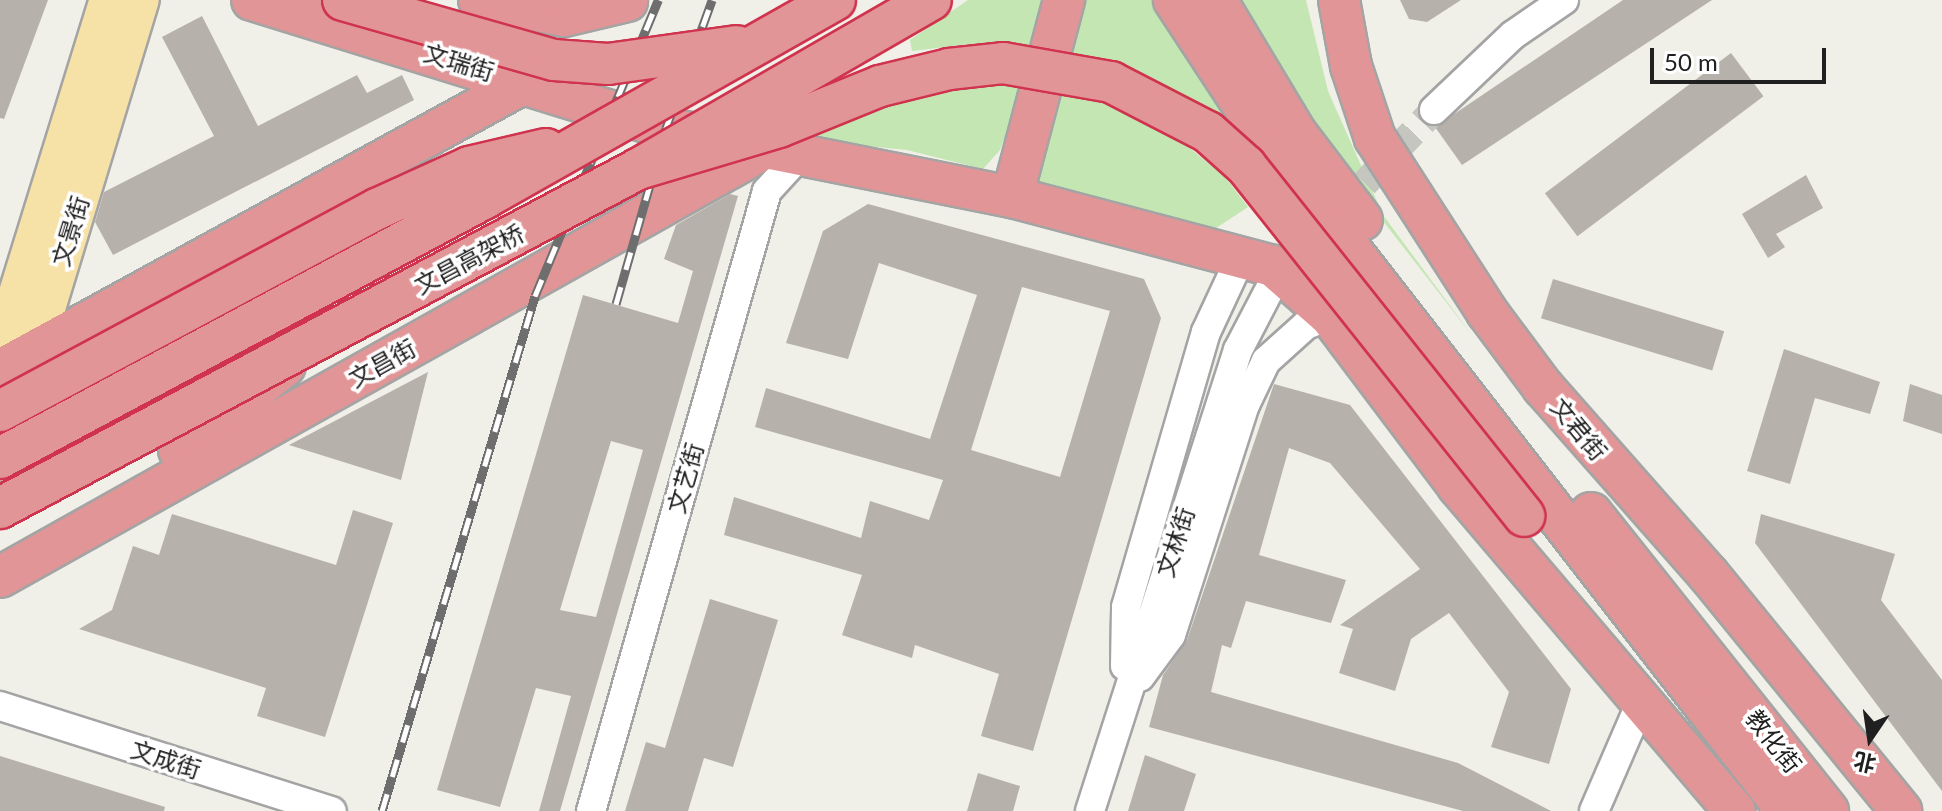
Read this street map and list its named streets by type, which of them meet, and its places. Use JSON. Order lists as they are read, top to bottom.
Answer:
{
  "streets": {
    "highway": [
      "文瑞街",
      "文昌高架桥",
      "文昌街",
      "文君街",
      "教化街"
    ],
    "main road": ["文景街"],
    "street": ["文艺街", "文林街", "文成街"]
  },
  "crossings": [
    ["文瑞街", "文昌街"],
    ["文瑞街", "文艺街"],
    ["文景街", "文昌高架桥"],
    ["文昌街", "文艺街"]
  ],
  "scale_bar": "50 m",
  "north": "bottom"
}
